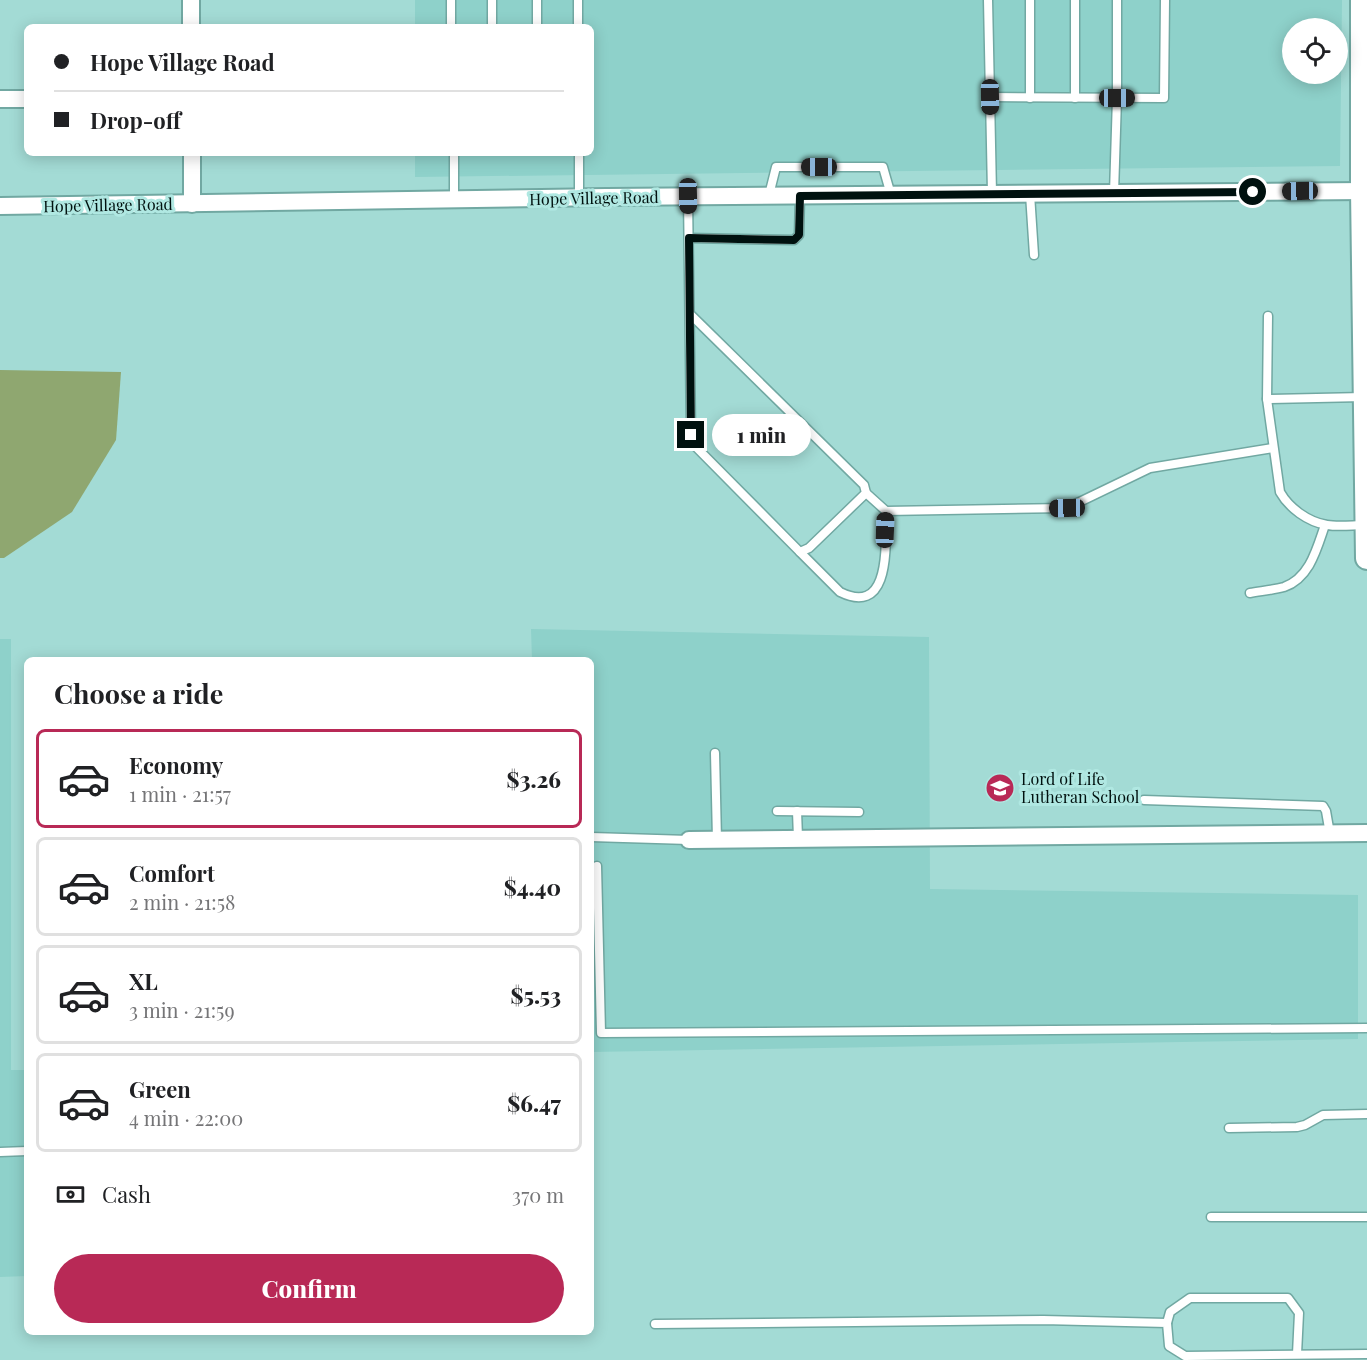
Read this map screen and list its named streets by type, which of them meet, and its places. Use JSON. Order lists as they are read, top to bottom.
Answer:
{
  "streets": {
    "street": ["Hope Village Road"]
  },
  "places": {
    "school or university": ["Lord of Life Lutheran School"]
  },
  "page": {
    "banner": ["Hope Village Road", "Drop-off"],
    "bubble": "1 min",
    "heading": "Choose a ride",
    "list": [
      {
        "name": "Economy",
        "note": "1 min · 21:57",
        "value": "$3.26"
      },
      {
        "name": "Comfort",
        "note": "2 min · 21:58",
        "value": "$4.40"
      },
      {
        "name": "XL",
        "note": "3 min · 21:59",
        "value": "$5.53"
      },
      {
        "name": "Green",
        "note": "4 min · 22:00",
        "value": "$6.47"
      }
    ],
    "pay": ["Cash", "370 m"],
    "buttons": "Confirm"
  }
}
